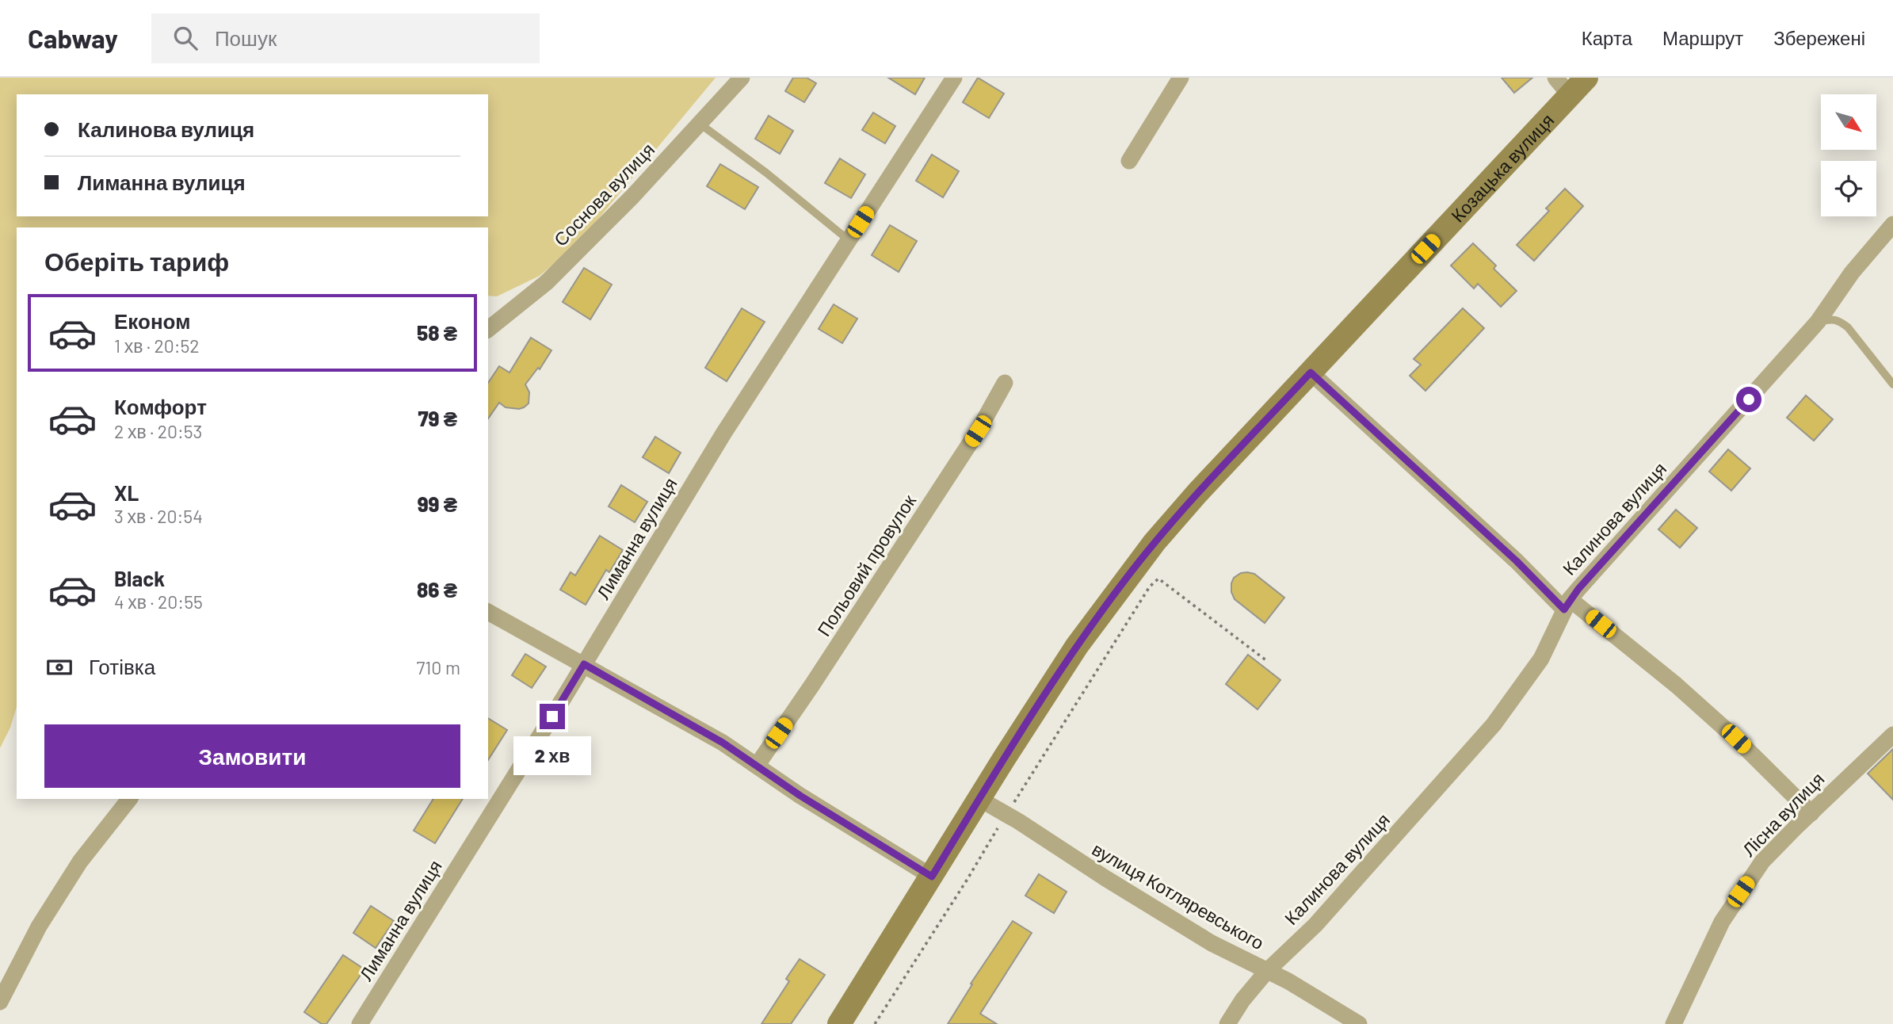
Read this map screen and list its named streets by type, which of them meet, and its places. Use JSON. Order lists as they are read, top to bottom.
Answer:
{
  "streets": {
    "main road": ["Козацька вулиця"],
    "street": [
      "Соснова вулиця",
      "Калинова вулиця",
      "Лиманна вулиця",
      "Польовий провулок",
      "Лісна вулиця",
      "вулиця Котляревського"
    ]
  },
  "crossings": [
    ["Козацька вулиця", "вулиця Котляревського"],
    ["Калинова вулиця", "вулиця Котляревського"]
  ],
  "north": "bottom right",
  "page": {
    "header": "Cabway",
    "search": "Пошук",
    "nav": ["Карта", "Маршрут", "Збережені"],
    "banner": ["Калинова вулиця", "Лиманна вулиця"],
    "heading": "Оберіть тариф",
    "list": [
      {
        "name": "Економ",
        "note": "1 хв · 20:52",
        "value": "58 ₴"
      },
      {
        "name": "Комфорт",
        "note": "2 хв · 20:53",
        "value": "79 ₴"
      },
      {
        "name": "XL",
        "note": "3 хв · 20:54",
        "value": "99 ₴"
      },
      {
        "name": "Black",
        "note": "4 хв · 20:55",
        "value": "86 ₴"
      }
    ],
    "pay": ["Готівка", "710 m"],
    "buttons": "Замовити",
    "bubble": "2 хв"
  }
}
